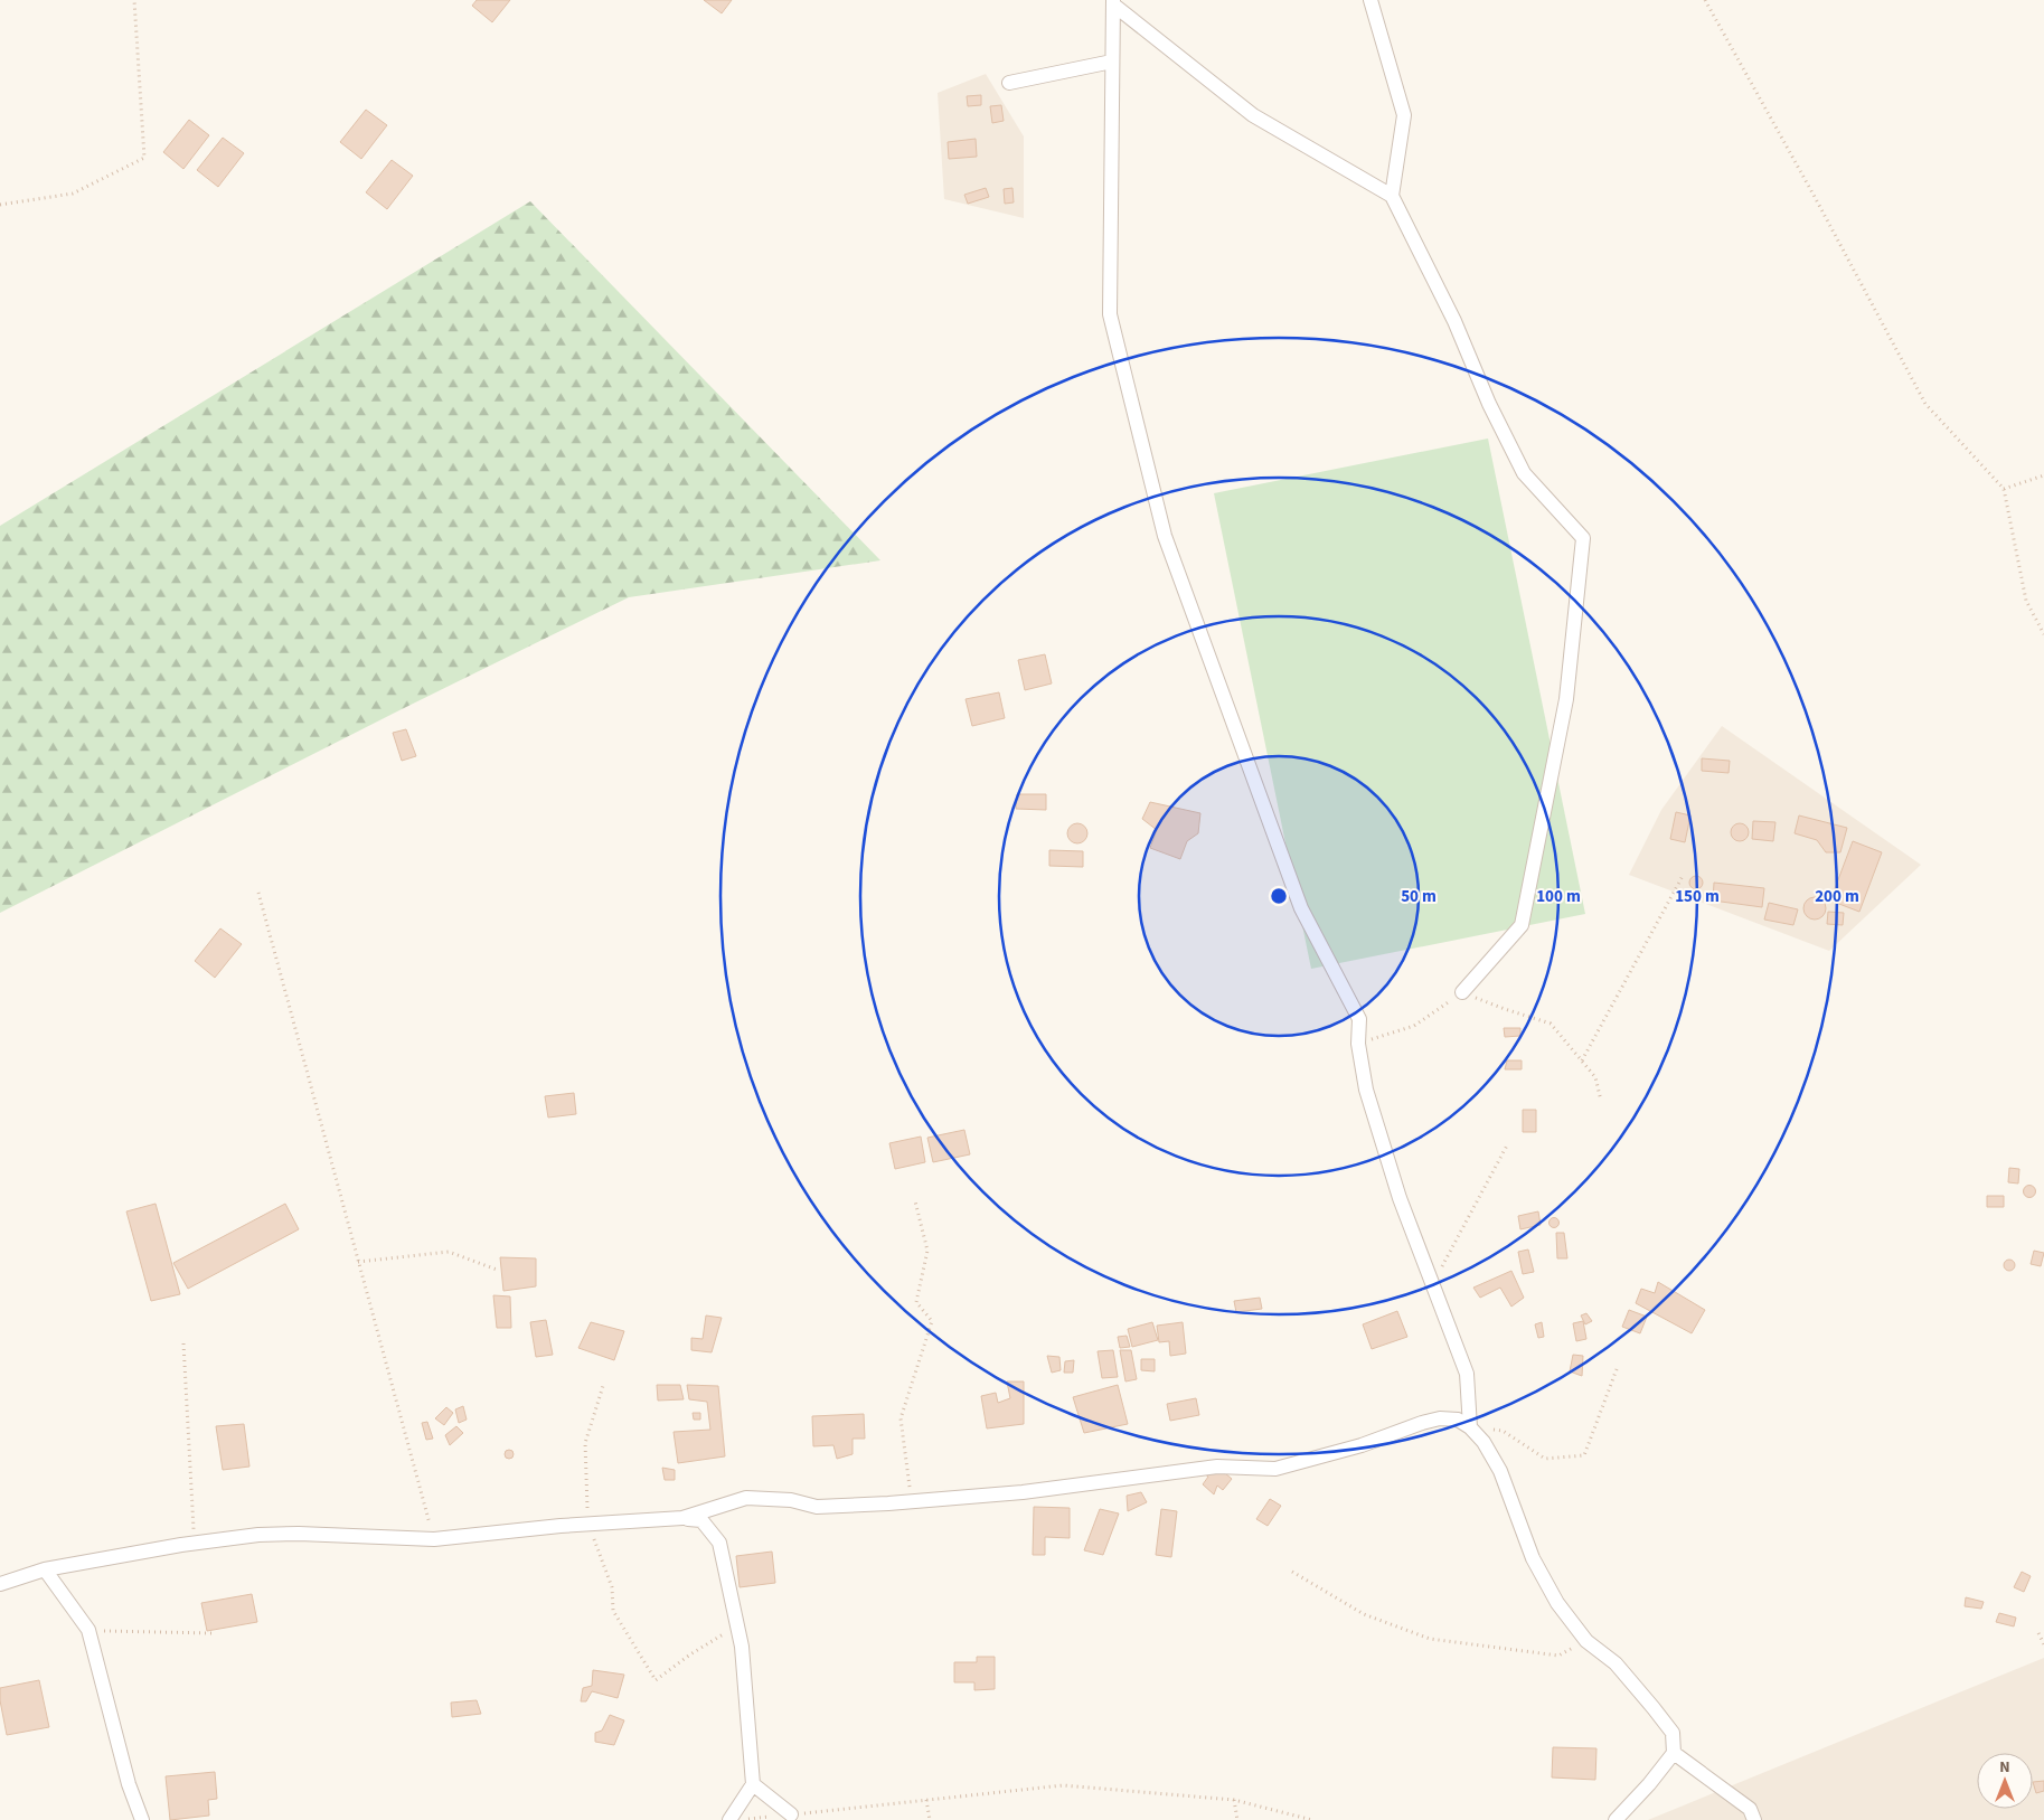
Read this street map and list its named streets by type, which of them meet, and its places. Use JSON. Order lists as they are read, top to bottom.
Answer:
{
  "north": "top",
  "rings": [
    "50 m",
    "100 m",
    "150 m",
    "200 m"
  ]
}
